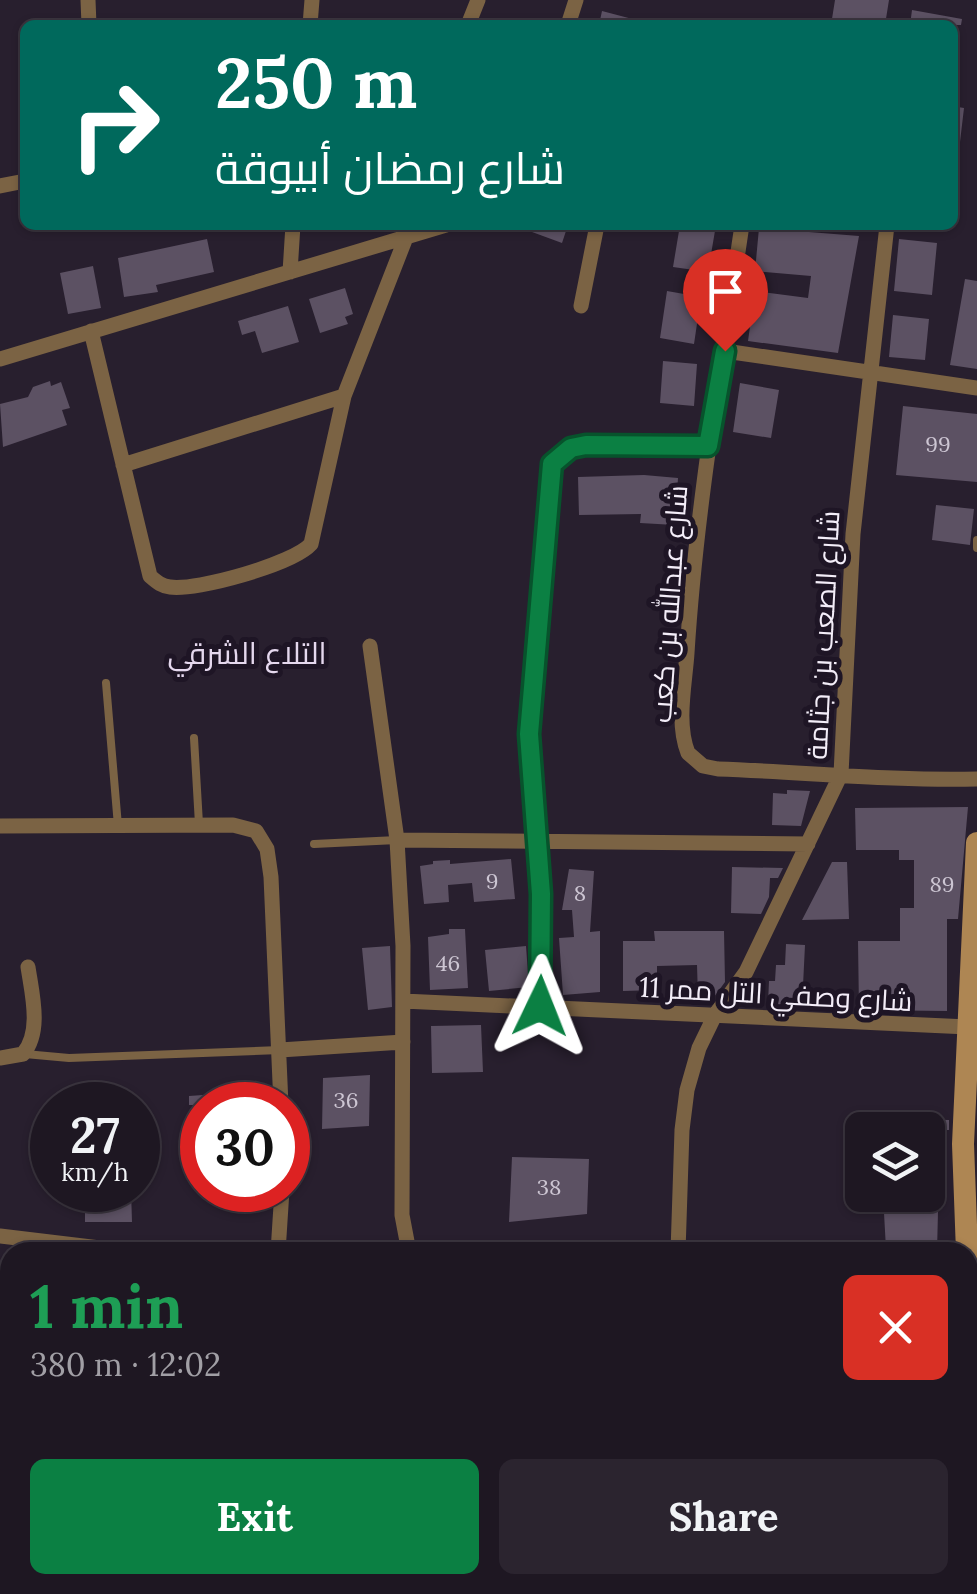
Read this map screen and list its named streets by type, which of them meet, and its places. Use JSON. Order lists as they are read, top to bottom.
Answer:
{
  "streets": {
    "street": ["شارع عبدالله بن كعب", "شارع الصعب بن جثامة", "شارع وصفي التل ممر 11"]
  },
  "crossings": [
    ["شارع عبدالله بن كعب", "شارع الصعب بن جثامة"],
    ["شارع الصعب بن جثامة", "شارع وصفي التل ممر 11"]
  ],
  "districts": ["التلاع الشرقي"],
  "house_numbers": [
    "99",
    "9",
    "89",
    "8",
    "46",
    "36",
    "38"
  ],
  "page": {
    "turn": ["250 m", "شارع رمضان أبيوقة"],
    "speed": "27 km/h",
    "limit": "30",
    "heading": ["1 min", "380 m · 12:02"],
    "buttons": ["Exit", "Share"]
  }
}
